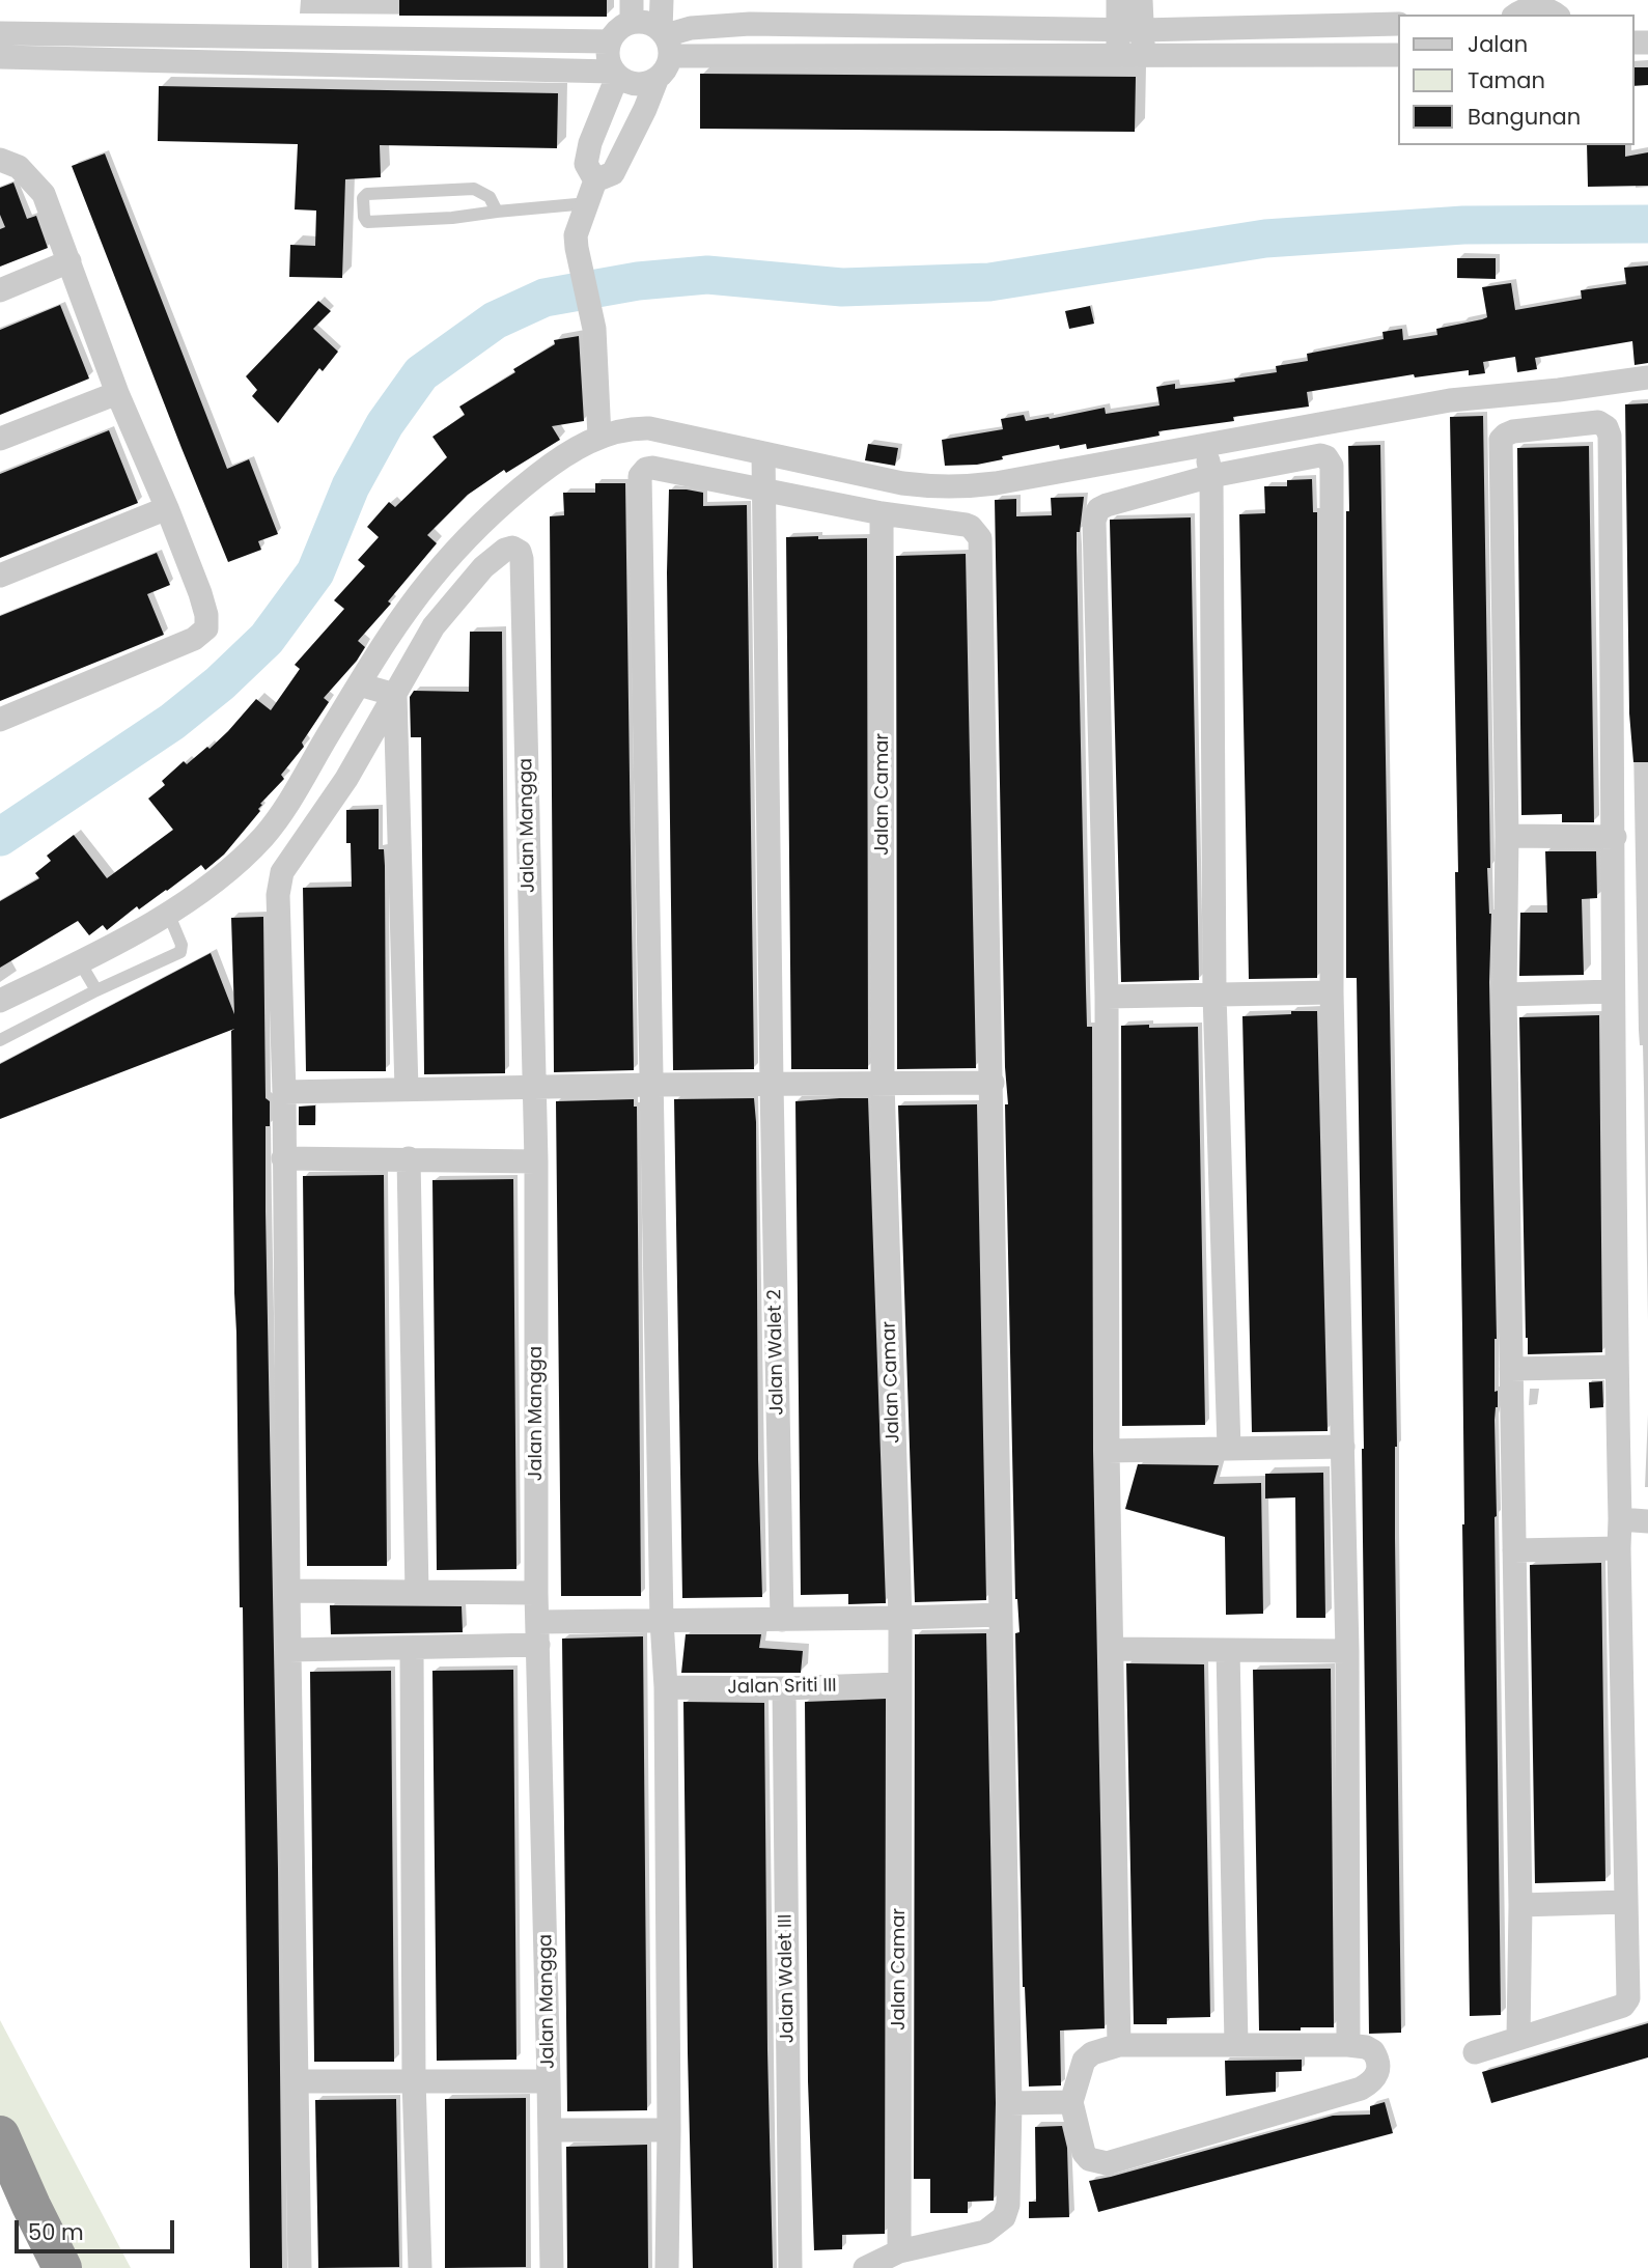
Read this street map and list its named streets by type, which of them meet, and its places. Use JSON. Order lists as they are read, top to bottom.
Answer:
{
  "streets": {
    "street": [
      "Jalan Camar",
      "Jalan Mangga",
      "Jalan Walet 2",
      "Jalan Sriti III",
      "Jalan Walet III"
    ]
  },
  "crossings": [
    ["Jalan Camar", "Jalan Sriti III"],
    ["Jalan Sriti III", "Jalan Walet III"]
  ],
  "legend": ["Jalan", "Taman", "Bangunan"],
  "scale_bar": "50 m"
}
